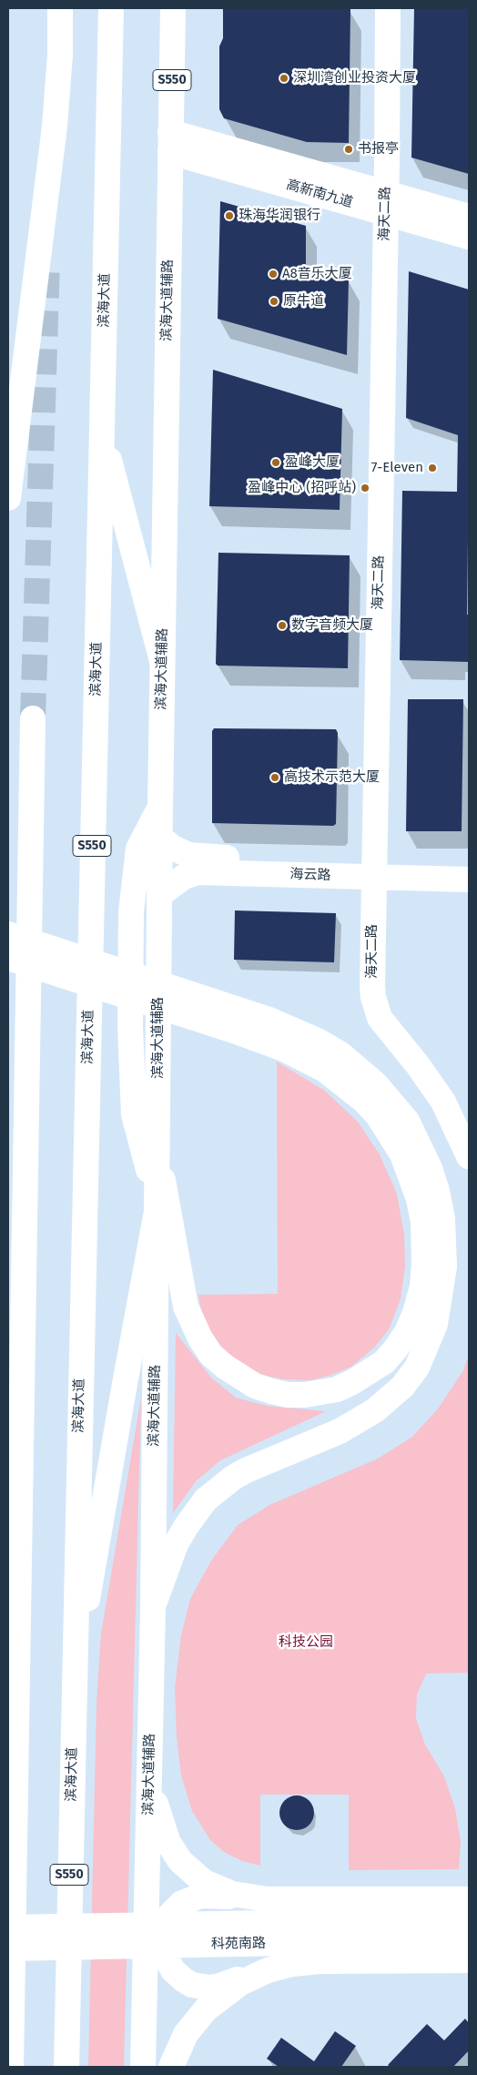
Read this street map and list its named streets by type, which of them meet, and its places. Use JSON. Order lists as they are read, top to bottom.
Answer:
{
  "streets": {
    "main road": [
      "S550",
      "高新南九道",
      "海天二路",
      "滨海大道",
      "滨海大道辅路",
      "海云路",
      "科苑南路"
    ]
  },
  "crossings": [
    ["高新南九道", "海天二路"],
    ["高新南九道", "滨海大道辅路"],
    ["海天二路", "海云路"],
    ["滨海大道辅路", "海云路"]
  ],
  "parks": ["科技公园"],
  "places": [
    "深圳湾创业投资大厦",
    "书报亭",
    "珠海华润银行",
    "A8音乐大厦",
    "原牛道",
    "盈峰大厦",
    "7-Eleven",
    "盈峰中心 (招呼站)",
    "数字音频大厦",
    "高技术示范大厦"
  ]
}
